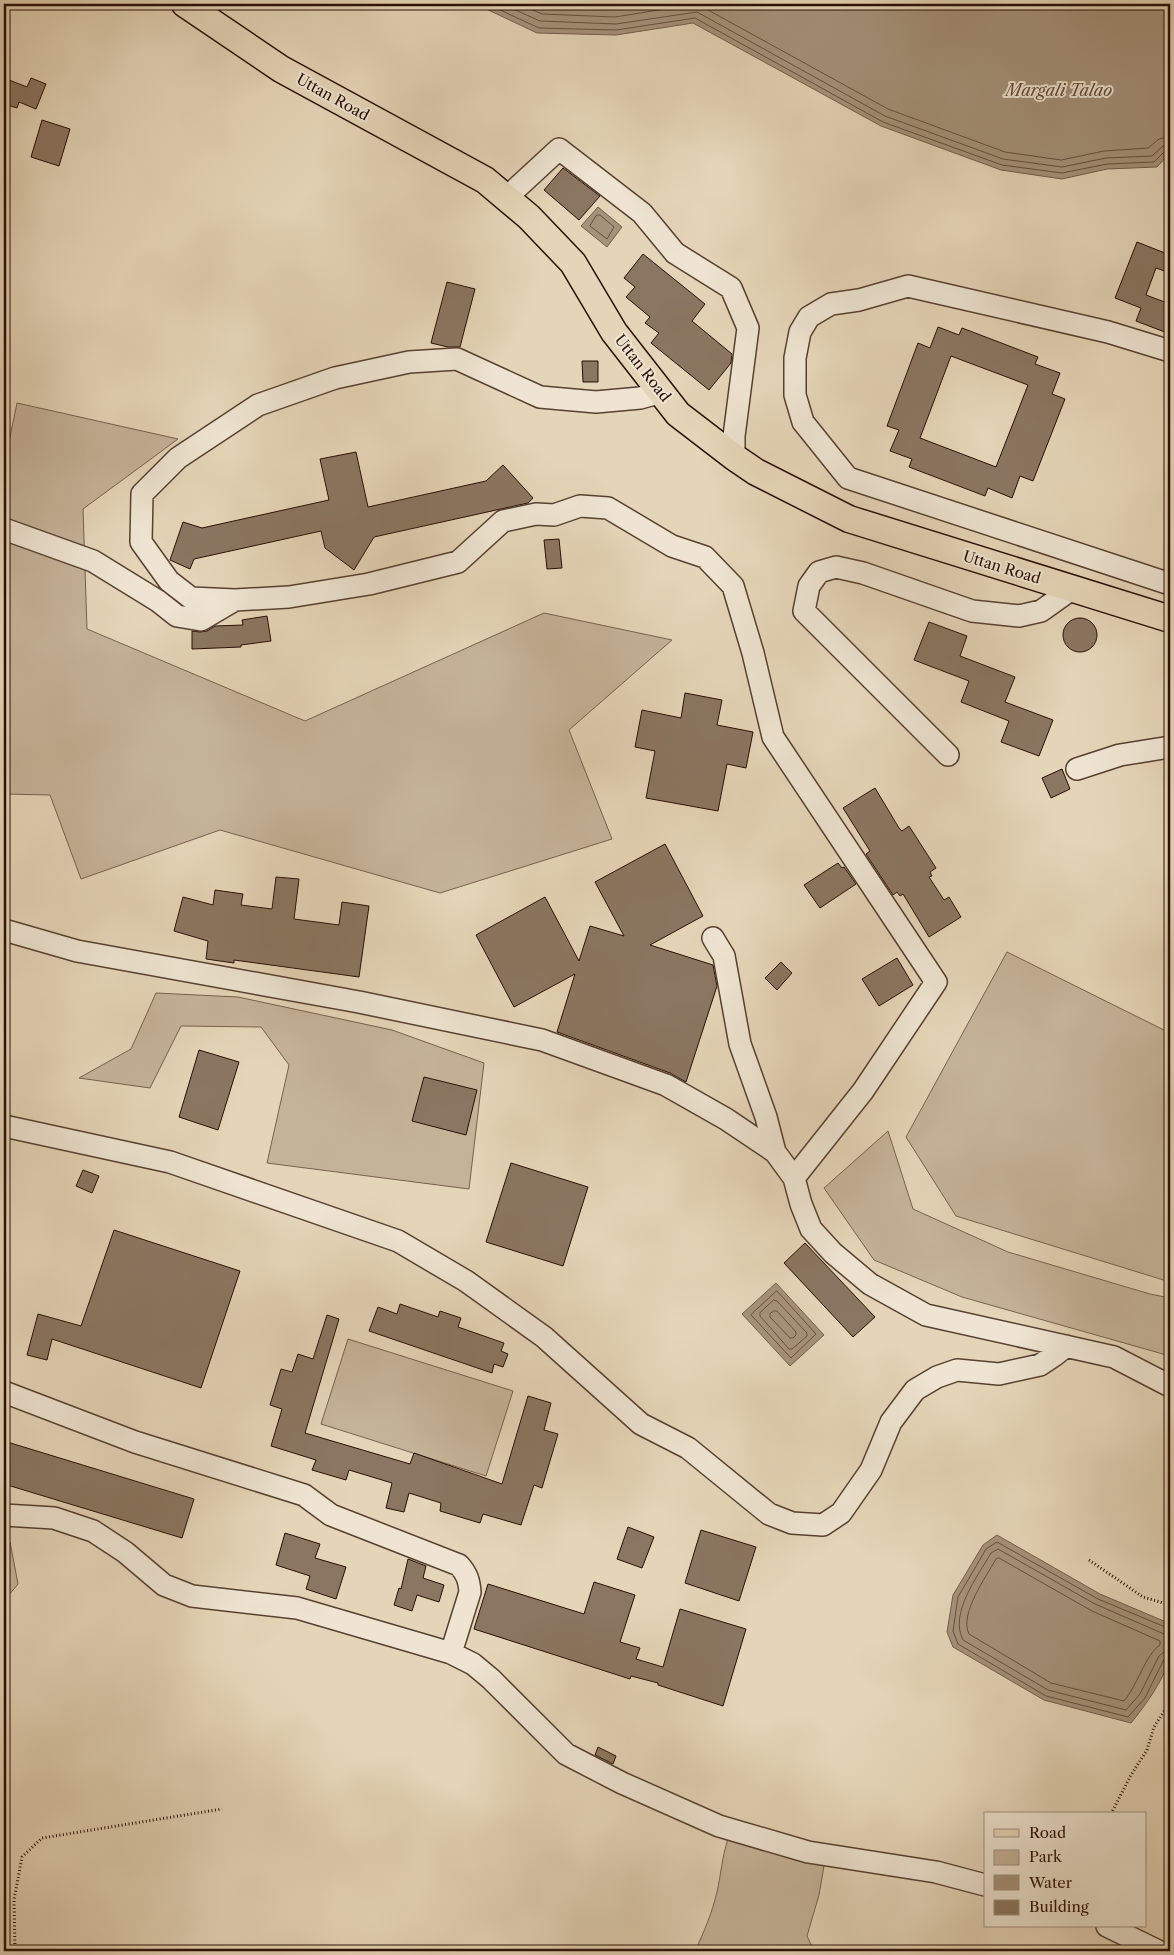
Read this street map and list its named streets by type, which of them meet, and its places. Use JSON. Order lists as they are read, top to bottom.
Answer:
{
  "streets": {
    "main road": ["Uttan Road"]
  },
  "water": ["Margali Talao"],
  "legend": [
    "Road",
    "Park",
    "Water",
    "Building"
  ]
}
